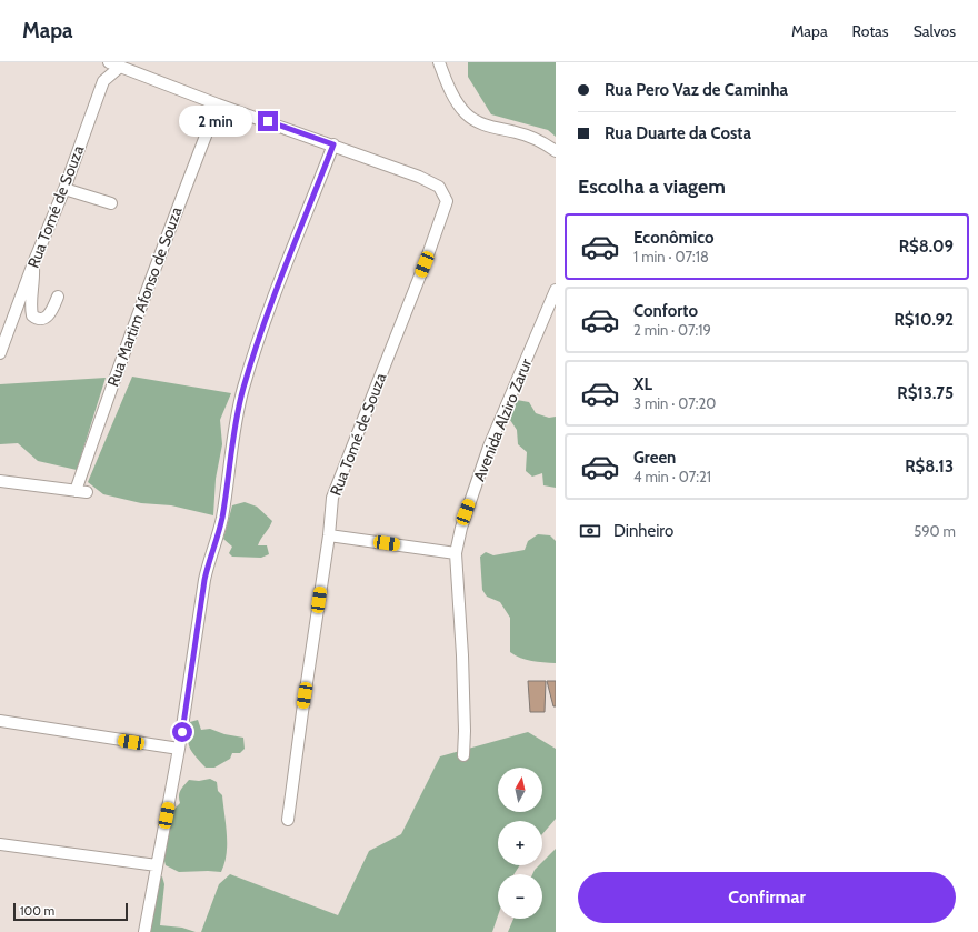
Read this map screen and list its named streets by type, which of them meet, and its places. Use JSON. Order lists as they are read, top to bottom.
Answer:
{
  "streets": {
    "street": ["Rua Tomé de Souza", "Rua Martim Afonso de Souza", "Avenida Alziro Zarur"]
  },
  "scale_bar": "100 m",
  "north": "top",
  "page": {
    "header": "Mapa",
    "nav": ["Mapa", "Rotas", "Salvos"],
    "banner": ["Rua Pero Vaz de Caminha", "Rua Duarte da Costa"],
    "bubble": "2 min",
    "heading": "Escolha a viagem",
    "list": [
      {
        "name": "Econômico",
        "note": "1 min · 07:18",
        "value": "R$8.09"
      },
      {
        "name": "Conforto",
        "note": "2 min · 07:19",
        "value": "R$10.92"
      },
      {
        "name": "XL",
        "note": "3 min · 07:20",
        "value": "R$13.75"
      },
      {
        "name": "Green",
        "note": "4 min · 07:21",
        "value": "R$8.13"
      }
    ],
    "pay": ["Dinheiro", "590 m"],
    "map_buttons": ["+", "−"],
    "buttons": "Confirmar",
    "scale": "100 m"
  }
}
